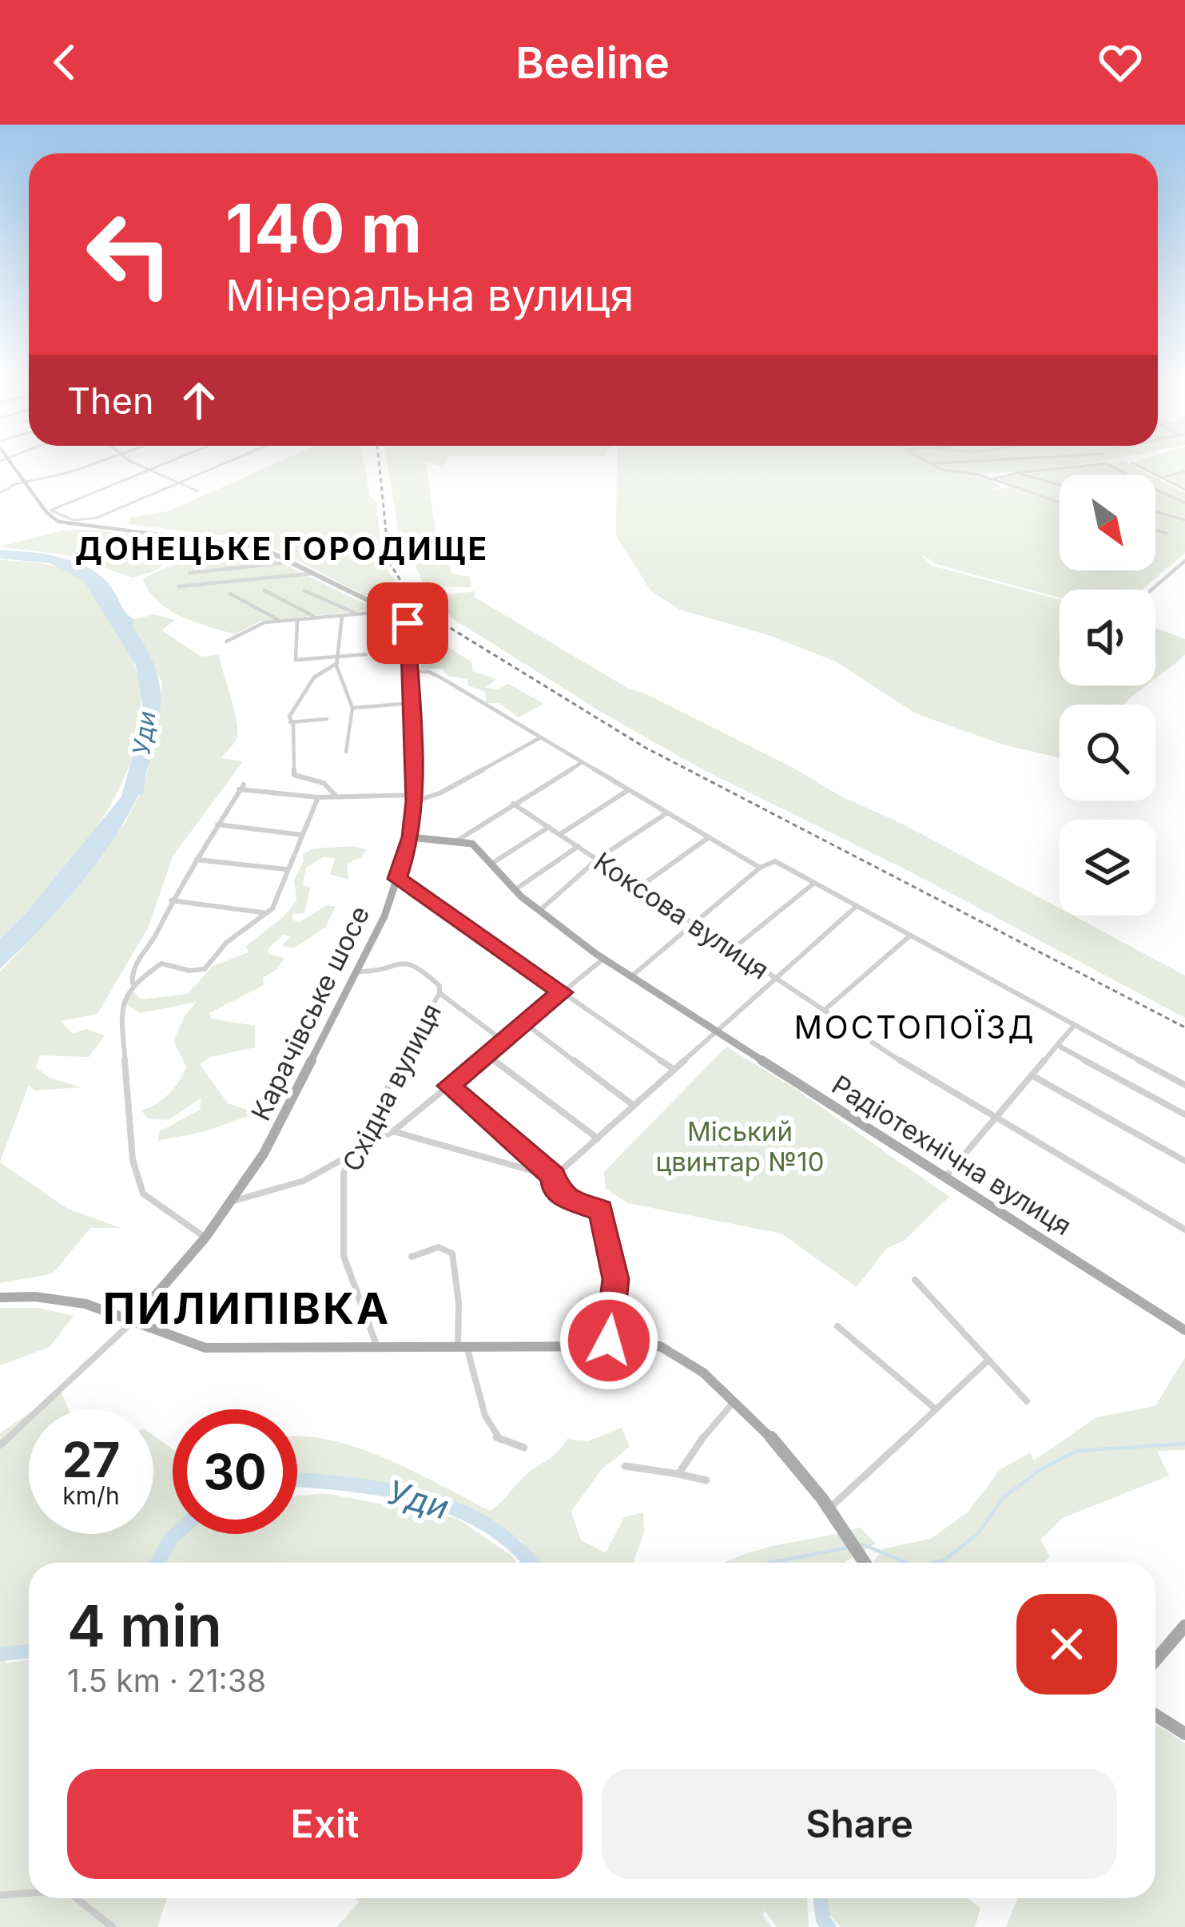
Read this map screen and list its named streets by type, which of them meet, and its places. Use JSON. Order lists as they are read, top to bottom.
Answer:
{
  "streets": {
    "main road": ["Карачівське шосе", "Радіотехнічна вулиця"],
    "street": ["Коксова вулиця", "Східна вулиця"]
  },
  "districts": ["ДОНЕЦЬКЕ ГОРОДИЩЕ", "МОСТОПОЇЗД", "ПИЛИПІВКА"],
  "water": ["Уди"],
  "parks": ["Міський цвинтар №10"],
  "north": "bottom right",
  "page": {
    "header": "Beeline",
    "turn": ["140 m", "Мінеральна вулиця"],
    "then": "Then",
    "speed": "27 km/h",
    "limit": "30",
    "heading": ["4 min", "1.5 km · 21:38"],
    "buttons": ["Exit", "Share"]
  }
}
